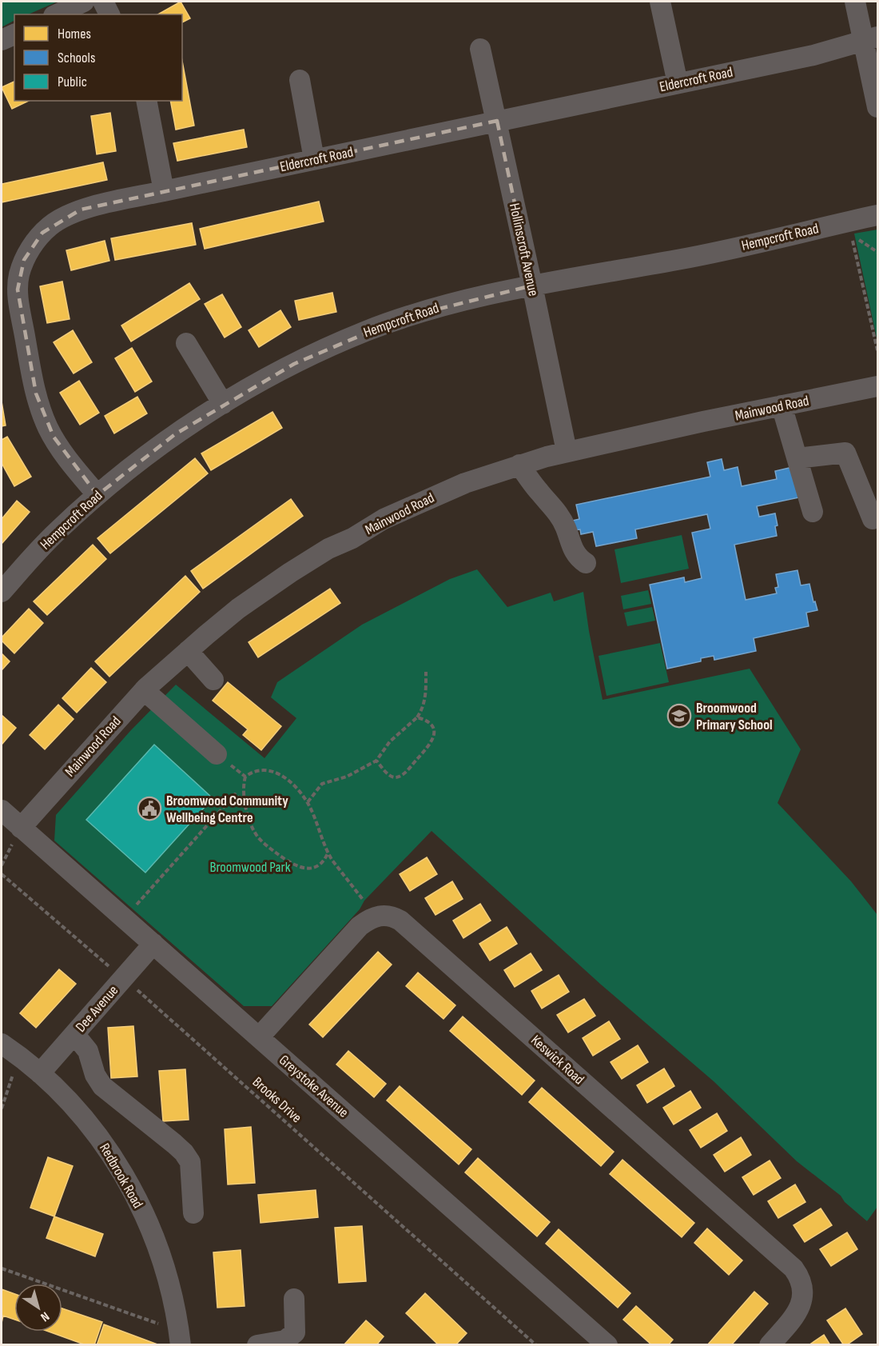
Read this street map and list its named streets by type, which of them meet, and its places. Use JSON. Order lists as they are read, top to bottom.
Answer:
{
  "streets": {
    "street": [
      "Eldercroft Road",
      "Hempcroft Road",
      "Hollinscroft Avenue",
      "Mainwood Road",
      "Dee Avenue",
      "Keswick Road",
      "Greystoke Avenue",
      "Redbrook Road"
    ],
    "path": ["Brooks Drive"]
  },
  "crossings": [
    ["Eldercroft Road", "Hempcroft Road"],
    ["Eldercroft Road", "Hollinscroft Avenue"],
    ["Hempcroft Road", "Hollinscroft Avenue"],
    ["Hollinscroft Avenue", "Mainwood Road"],
    ["Mainwood Road", "Greystoke Avenue"],
    ["Dee Avenue", "Greystoke Avenue"],
    ["Dee Avenue", "Brooks Drive"],
    ["Dee Avenue", "Redbrook Road"]
  ],
  "parks": ["Broomwood Park"],
  "places": {
    "school or university": ["Broomwood Primary School"],
    "public building": ["Broomwood Community Wellbeing Centre"]
  },
  "legend": ["Homes", "Schools", "Public"],
  "north": "bottom right"
}
